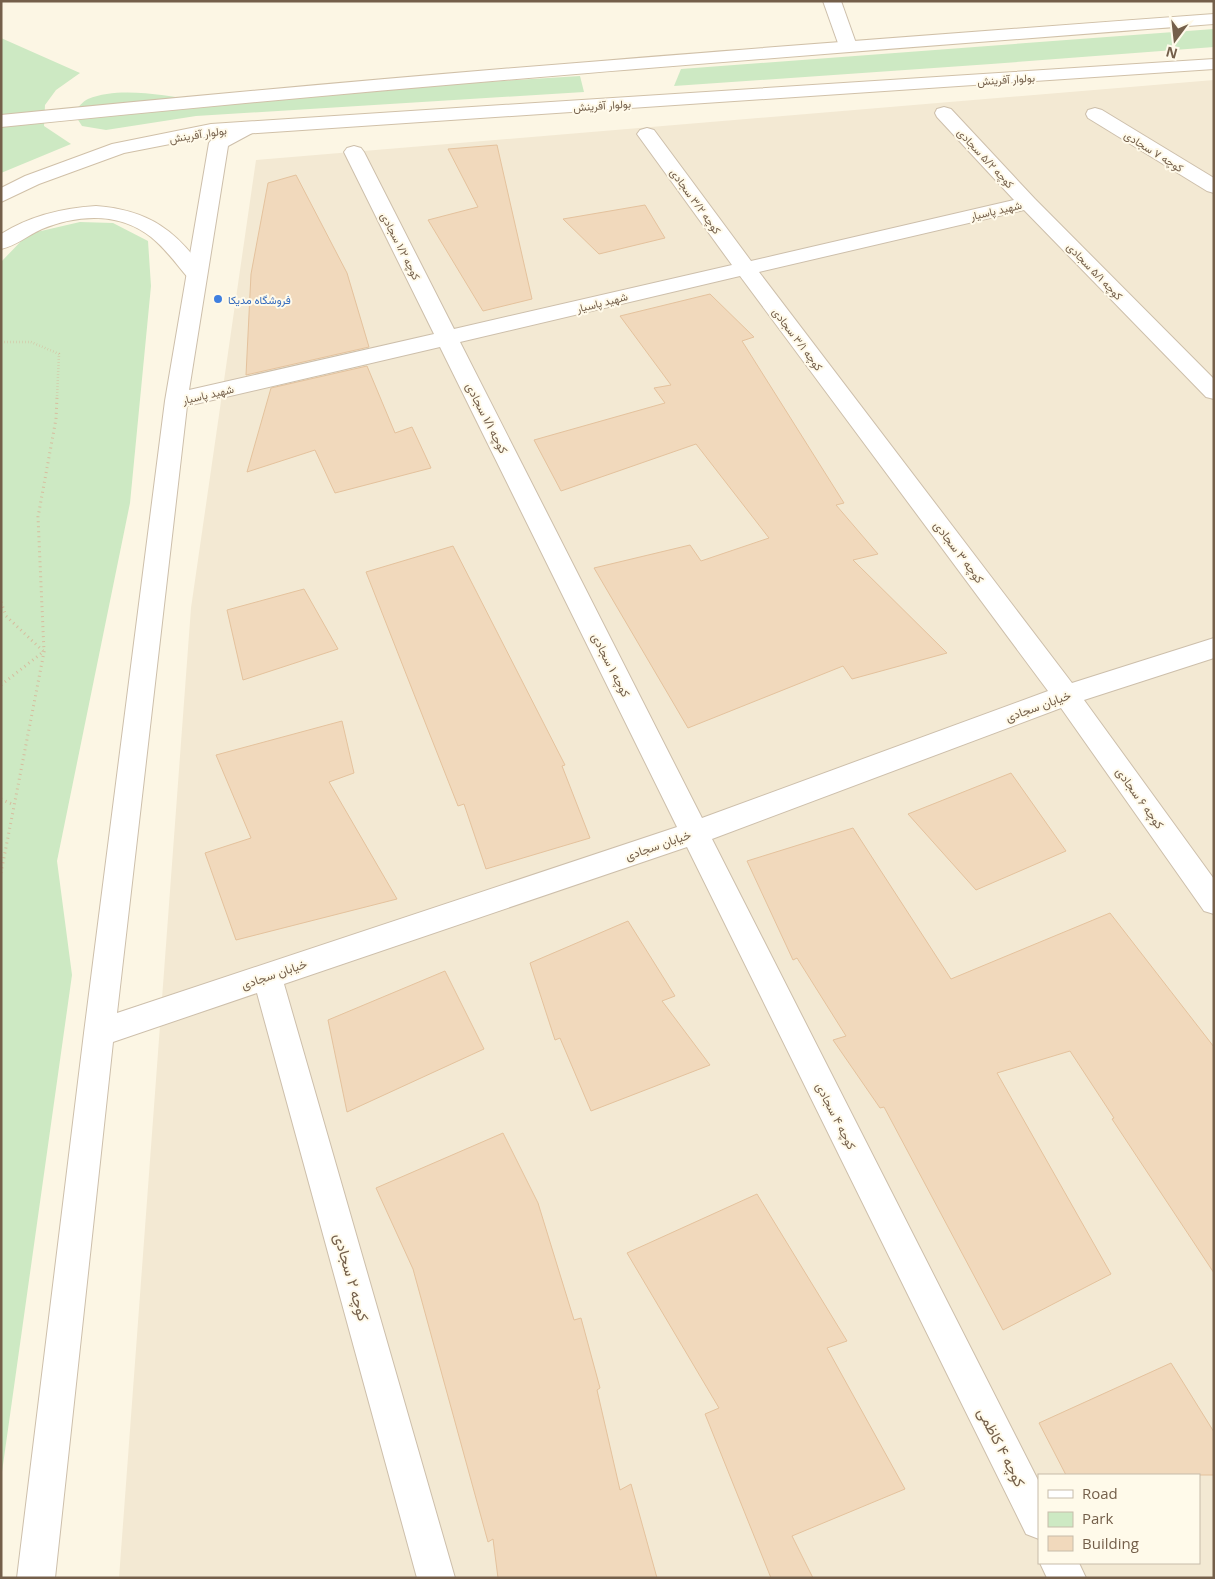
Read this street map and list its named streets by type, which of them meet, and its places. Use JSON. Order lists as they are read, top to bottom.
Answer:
{
  "streets": {
    "street": [
      "بولوار آفرینش",
      "کوچه ۷ سجادی",
      "کوچه ۵/۲ سجادی",
      "کوچه ۳/۲ سجادی",
      "شهید پاسیار",
      "کوچه ۱/۲ سجادی",
      "کوچه ۵/۱ سجادی",
      "کوچه ۳/۱ سجادی",
      "کوچه ۱/۱ سجادی",
      "کوچه ۳ سجادی",
      "کوچه ۱ سجادی",
      "خیابان سجادی",
      "کوچه ۶ سجادی",
      "کوچه ۴ سجادی",
      "کوچه ۲ سجادی",
      "کوچه ۴ کاظمی"
    ]
  },
  "crossings": [
    ["کوچه ۵/۲ سجادی", "شهید پاسیار"],
    ["کوچه ۵/۲ سجادی", "کوچه ۵/۱ سجادی"],
    ["کوچه ۳/۲ سجادی", "شهید پاسیار"],
    ["کوچه ۳/۲ سجادی", "کوچه ۳/۱ سجادی"],
    ["شهید پاسیار", "کوچه ۱/۲ سجادی"],
    ["شهید پاسیار", "کوچه ۵/۱ سجادی"],
    ["شهید پاسیار", "کوچه ۳/۱ سجادی"],
    ["شهید پاسیار", "کوچه ۱/۱ سجادی"],
    ["کوچه ۱/۲ سجادی", "کوچه ۱/۱ سجادی"],
    ["کوچه ۳/۱ سجادی", "کوچه ۳ سجادی"],
    ["کوچه ۱/۱ سجادی", "کوچه ۱ سجادی"],
    ["کوچه ۳ سجادی", "خیابان سجادی"],
    ["کوچه ۳ سجادی", "کوچه ۶ سجادی"],
    ["کوچه ۱ سجادی", "خیابان سجادی"],
    ["کوچه ۱ سجادی", "کوچه ۴ سجادی"],
    ["خیابان سجادی", "کوچه ۶ سجادی"],
    ["خیابان سجادی", "کوچه ۴ سجادی"],
    ["خیابان سجادی", "کوچه ۲ سجادی"],
    ["کوچه ۴ سجادی", "کوچه ۴ کاظمی"]
  ],
  "places": ["فروشگاه مدیکا"],
  "legend": ["Road", "Park", "Building"],
  "north": "bottom"
}
